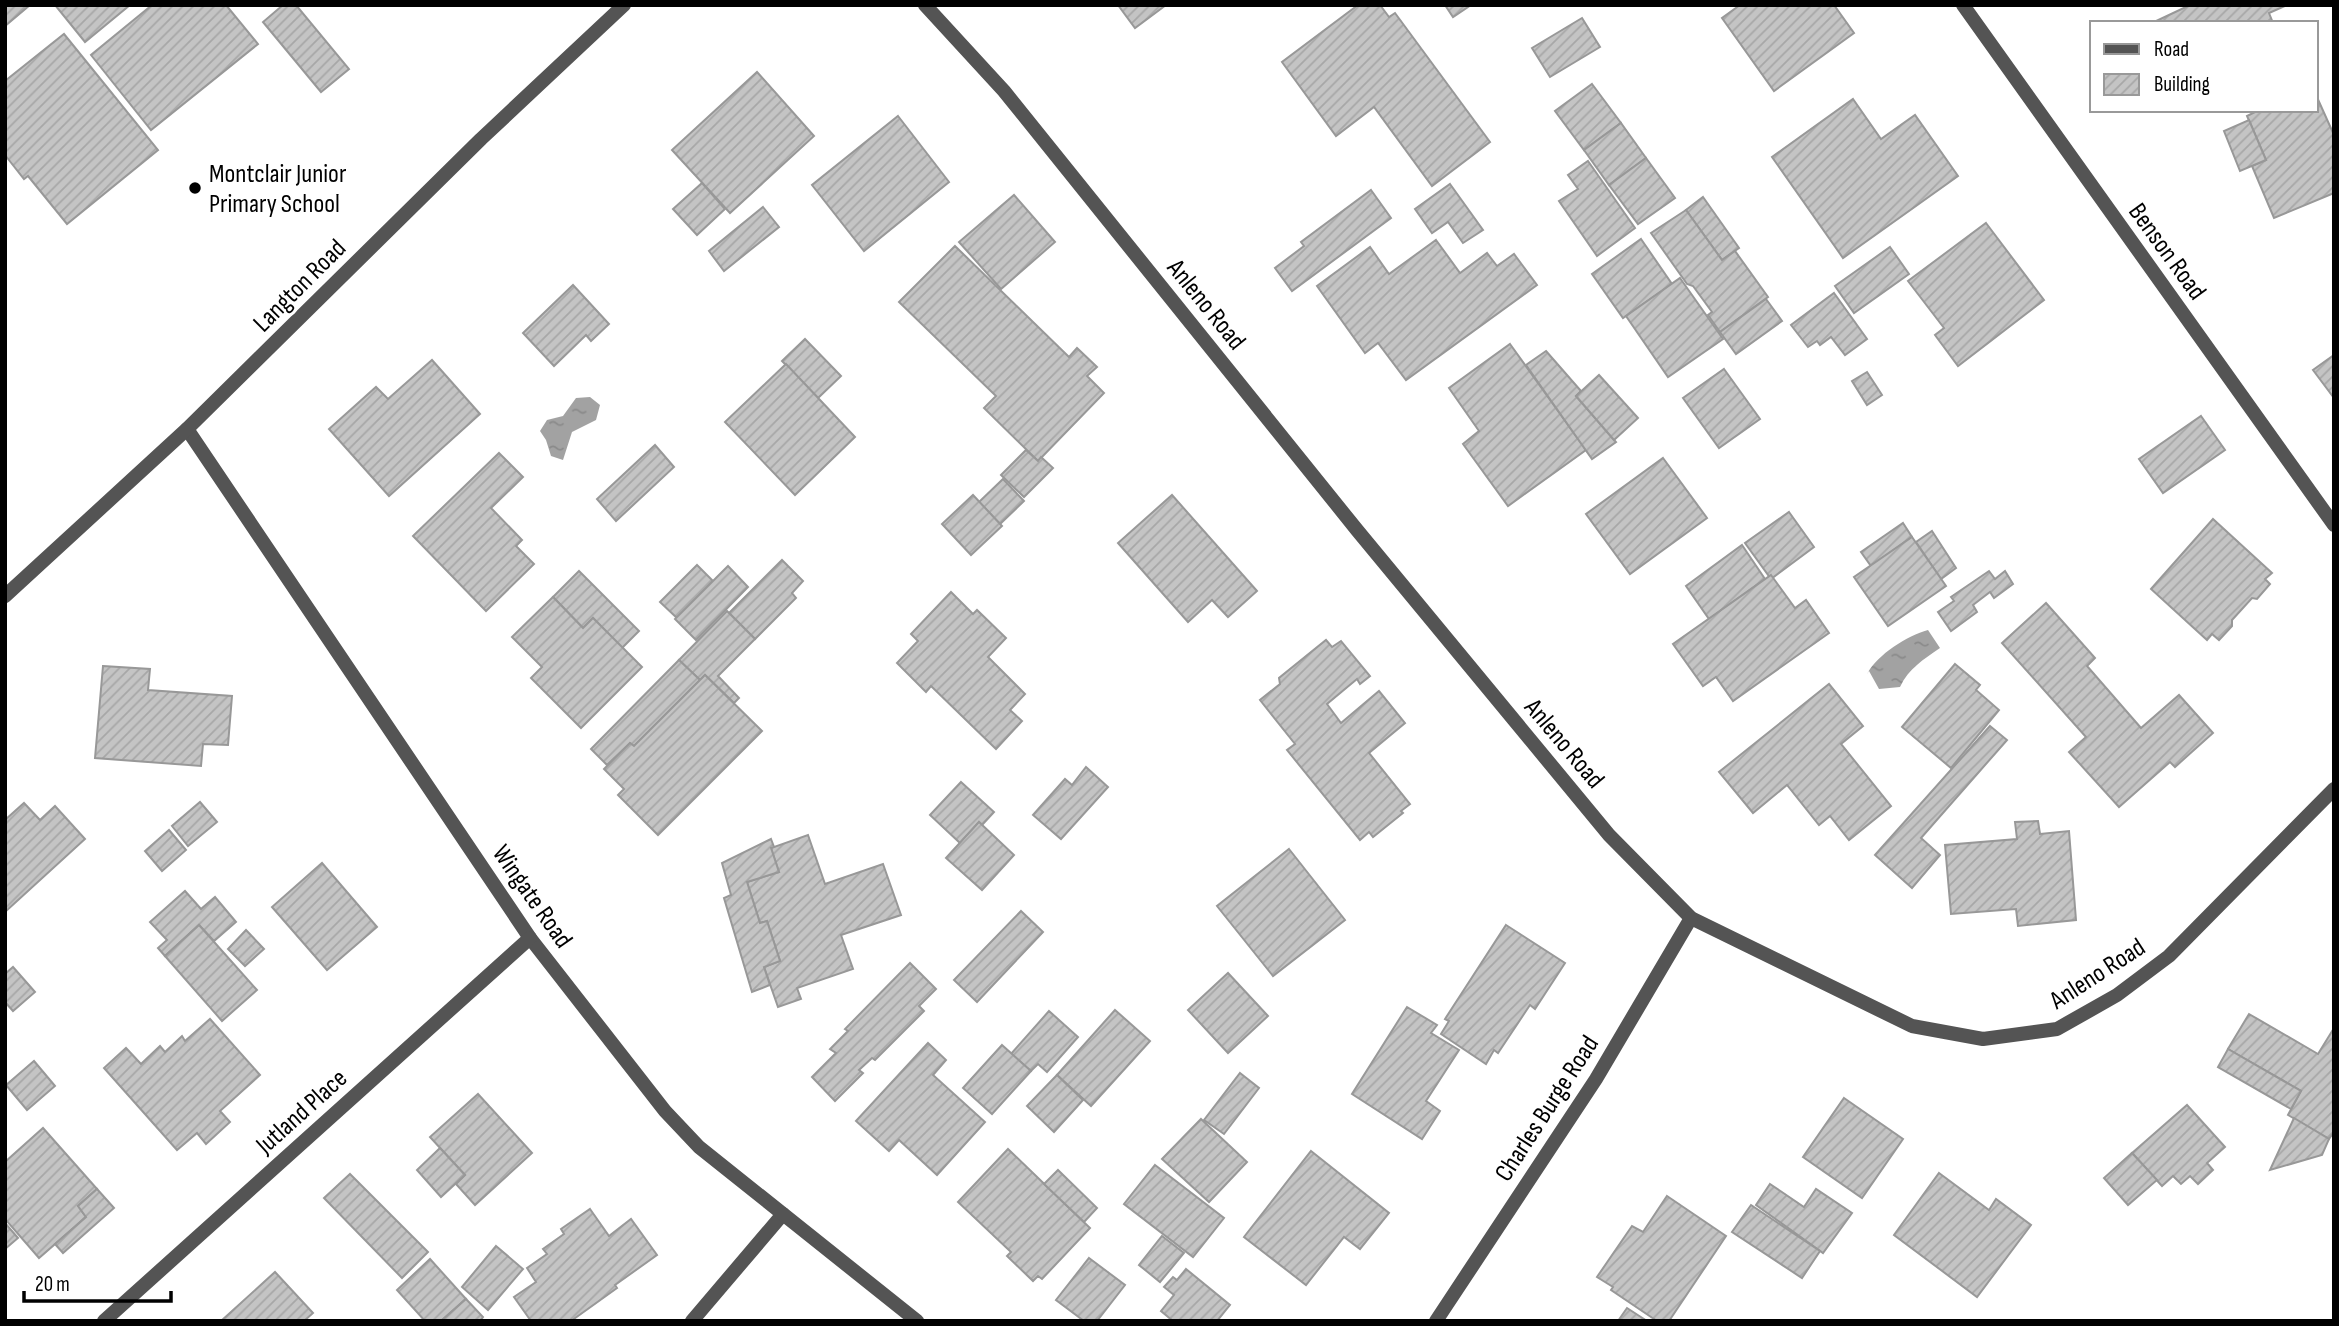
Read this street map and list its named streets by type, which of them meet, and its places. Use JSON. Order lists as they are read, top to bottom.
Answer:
{
  "streets": {
    "street": [
      "Benson Road",
      "Langton Road",
      "Anleno Road",
      "Wingate Road",
      "Charles Burge Road",
      "Jutland Place"
    ]
  },
  "crossings": [
    ["Langton Road", "Wingate Road"],
    ["Anleno Road", "Charles Burge Road"],
    ["Wingate Road", "Jutland Place"]
  ],
  "places": ["Montclair Junior Primary School"],
  "legend": ["Road", "Building"],
  "scale_bar": "20 m"
}
